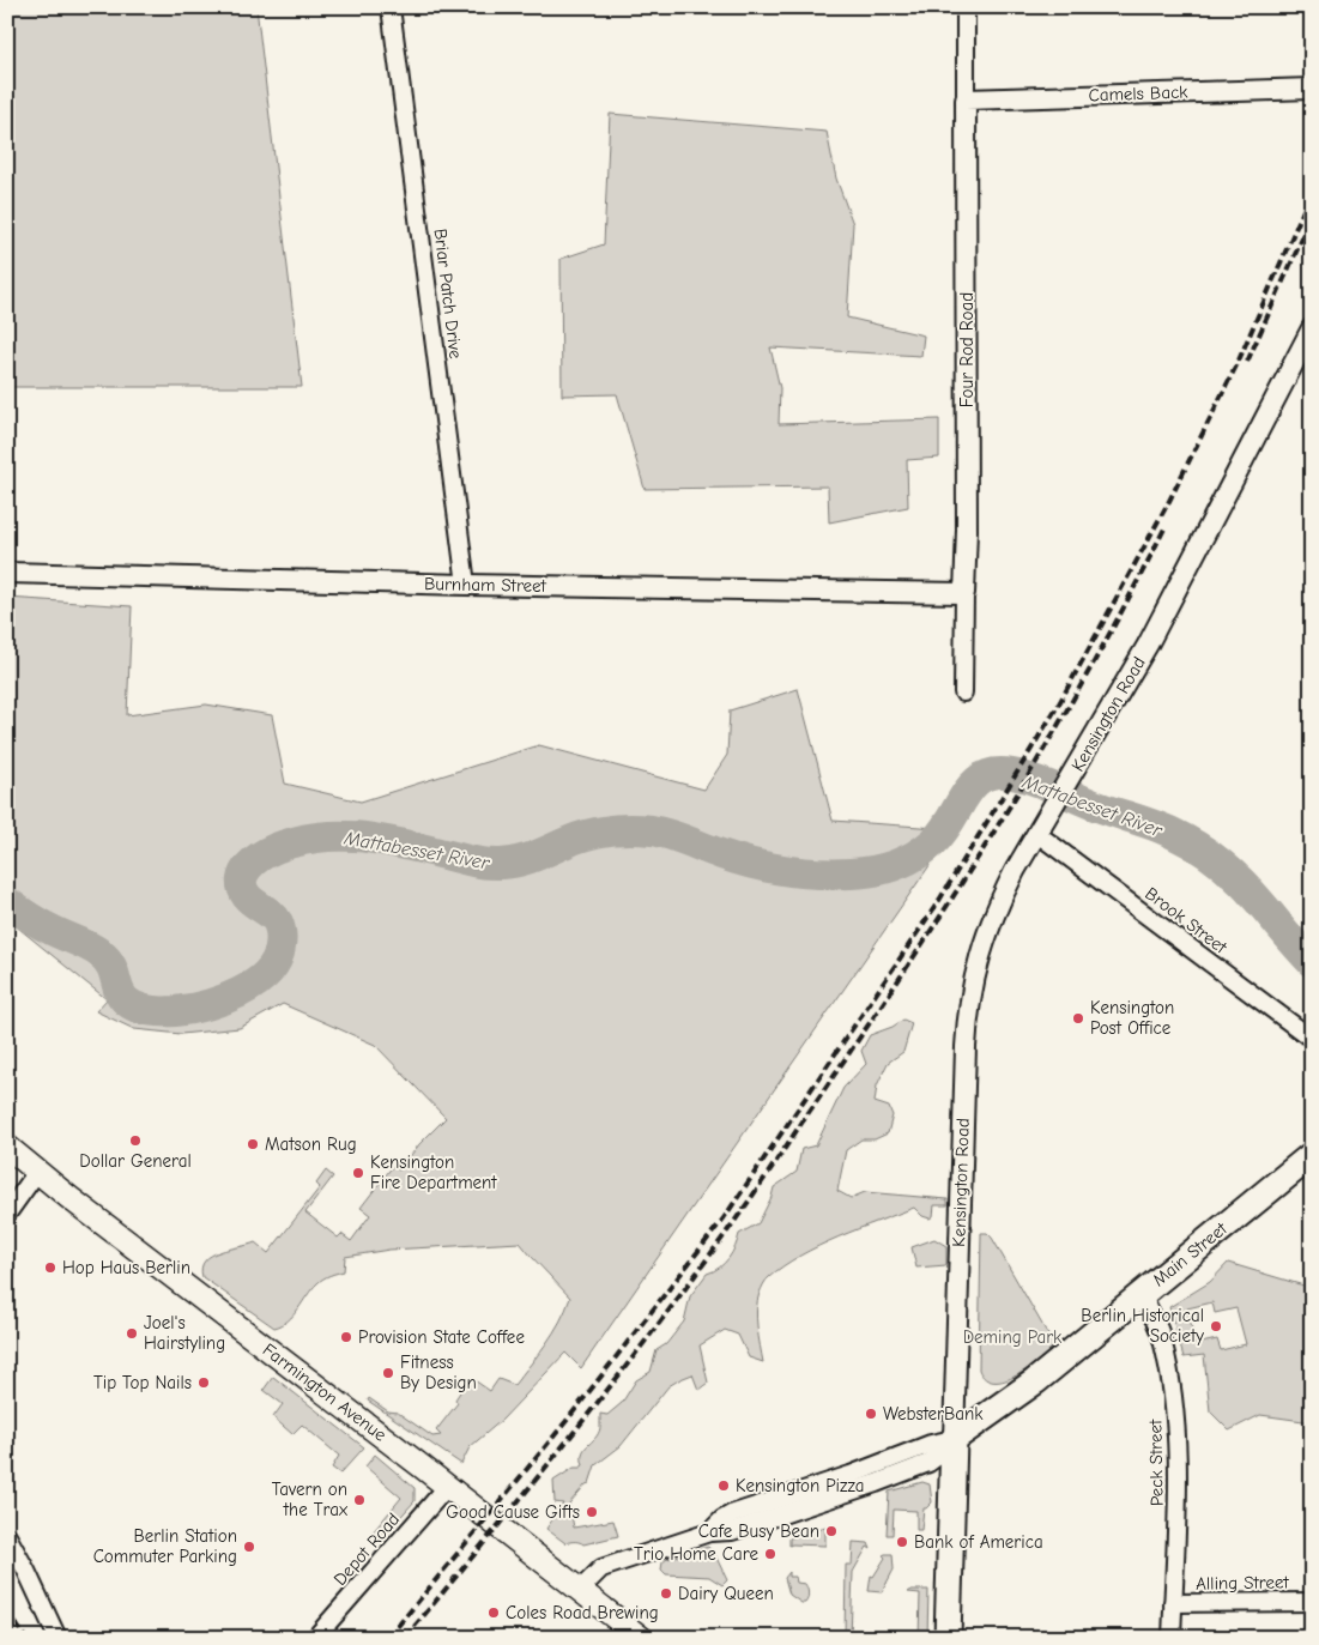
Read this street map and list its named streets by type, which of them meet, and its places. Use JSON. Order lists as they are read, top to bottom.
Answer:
{
  "streets": {
    "main road": ["Main Street", "Farmington Avenue"],
    "street": [
      "Camels Back",
      "Briar Patch Drive",
      "Four Rod Road",
      "Burnham Street",
      "Kensington Road",
      "Brook Street",
      "Peck Street",
      "Depot Road",
      "Alling Street"
    ]
  },
  "crossings": [
    ["Camels Back", "Four Rod Road"],
    ["Briar Patch Drive", "Burnham Street"],
    ["Four Rod Road", "Burnham Street"],
    ["Kensington Road", "Brook Street"],
    ["Kensington Road", "Main Street"],
    ["Main Street", "Farmington Avenue"],
    ["Main Street", "Peck Street"],
    ["Farmington Avenue", "Depot Road"],
    ["Peck Street", "Alling Street"]
  ],
  "water": ["Mattabesset River"],
  "parks": ["Deming Park"],
  "places": [
    "Kensington Post Office",
    "Dollar General",
    "Matson Rug",
    "Kensington Fire Department",
    "Hop Haus Berlin",
    "Berlin Historical Society",
    "Joel's Hairstyling",
    "Provision State Coffee",
    "Fitness By Design",
    "Tip Top Nails",
    "WebsterBank",
    "Kensington Pizza",
    "Tavern on the Trax",
    "Good Cause Gifts",
    "Cafe Busy Bean",
    "Bank of America",
    "Berlin Station Commuter Parking",
    "Trio Home Care",
    "Dairy Queen",
    "Coles Road Brewing"
  ]
}
